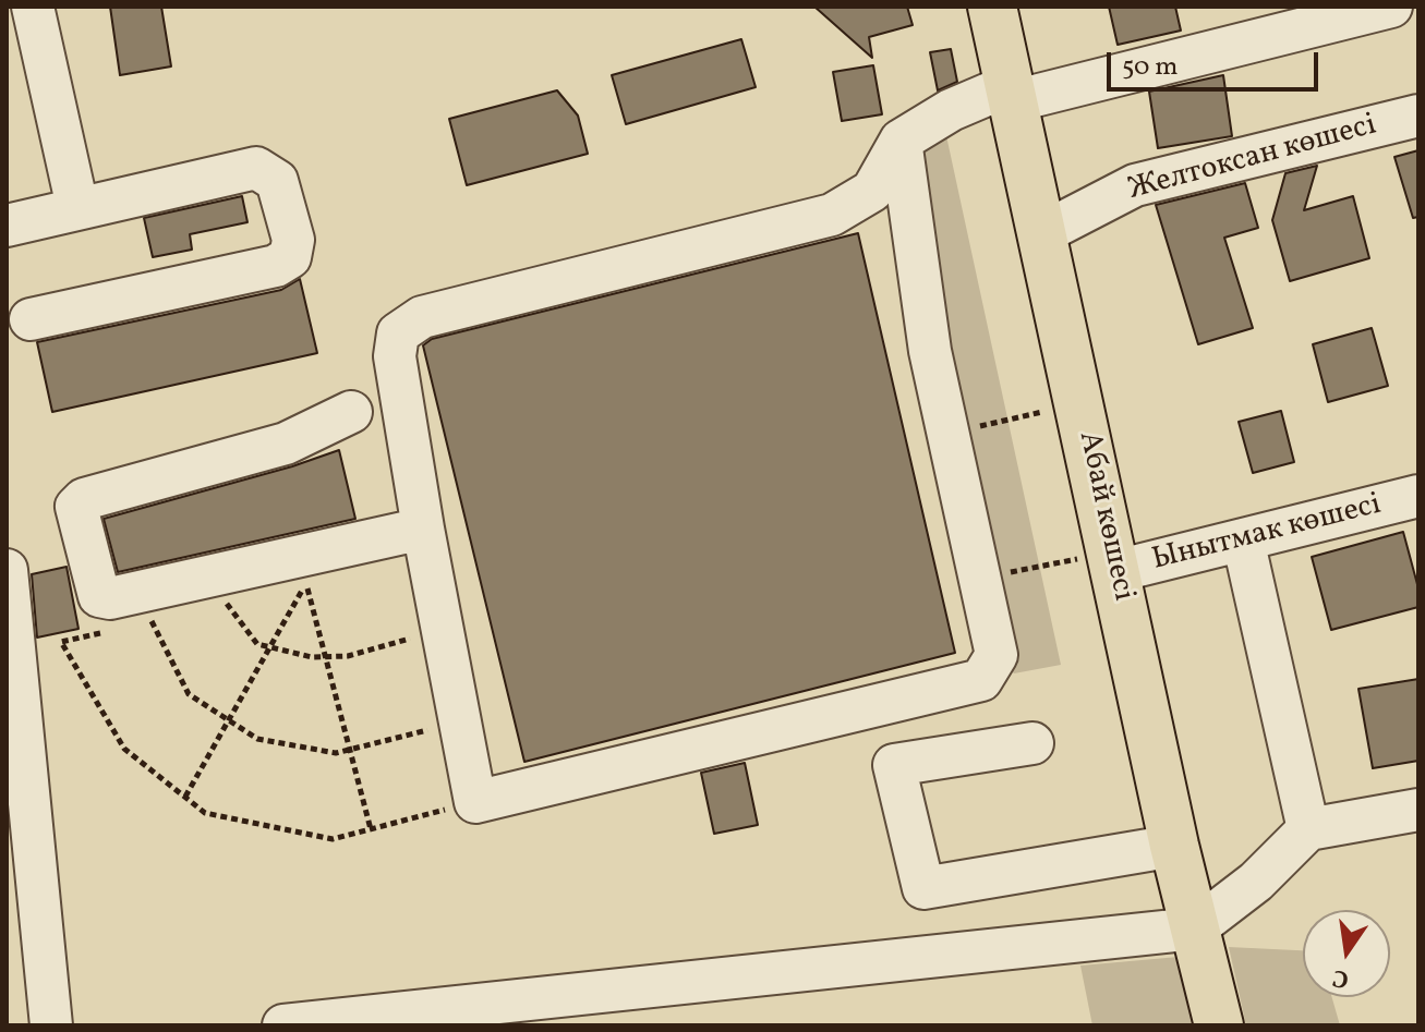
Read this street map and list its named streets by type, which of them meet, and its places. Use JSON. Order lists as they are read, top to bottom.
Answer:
{
  "streets": {
    "main road": ["Абай көшесі"],
    "street": ["Желтоксан көшесі", "Ынытмак көшесі"]
  },
  "crossings": [
    ["Желтоксан көшесі", "Абай көшесі"],
    ["Абай көшесі", "Ынытмак көшесі"]
  ],
  "scale_bar": "50 m",
  "north": "bottom"
}
